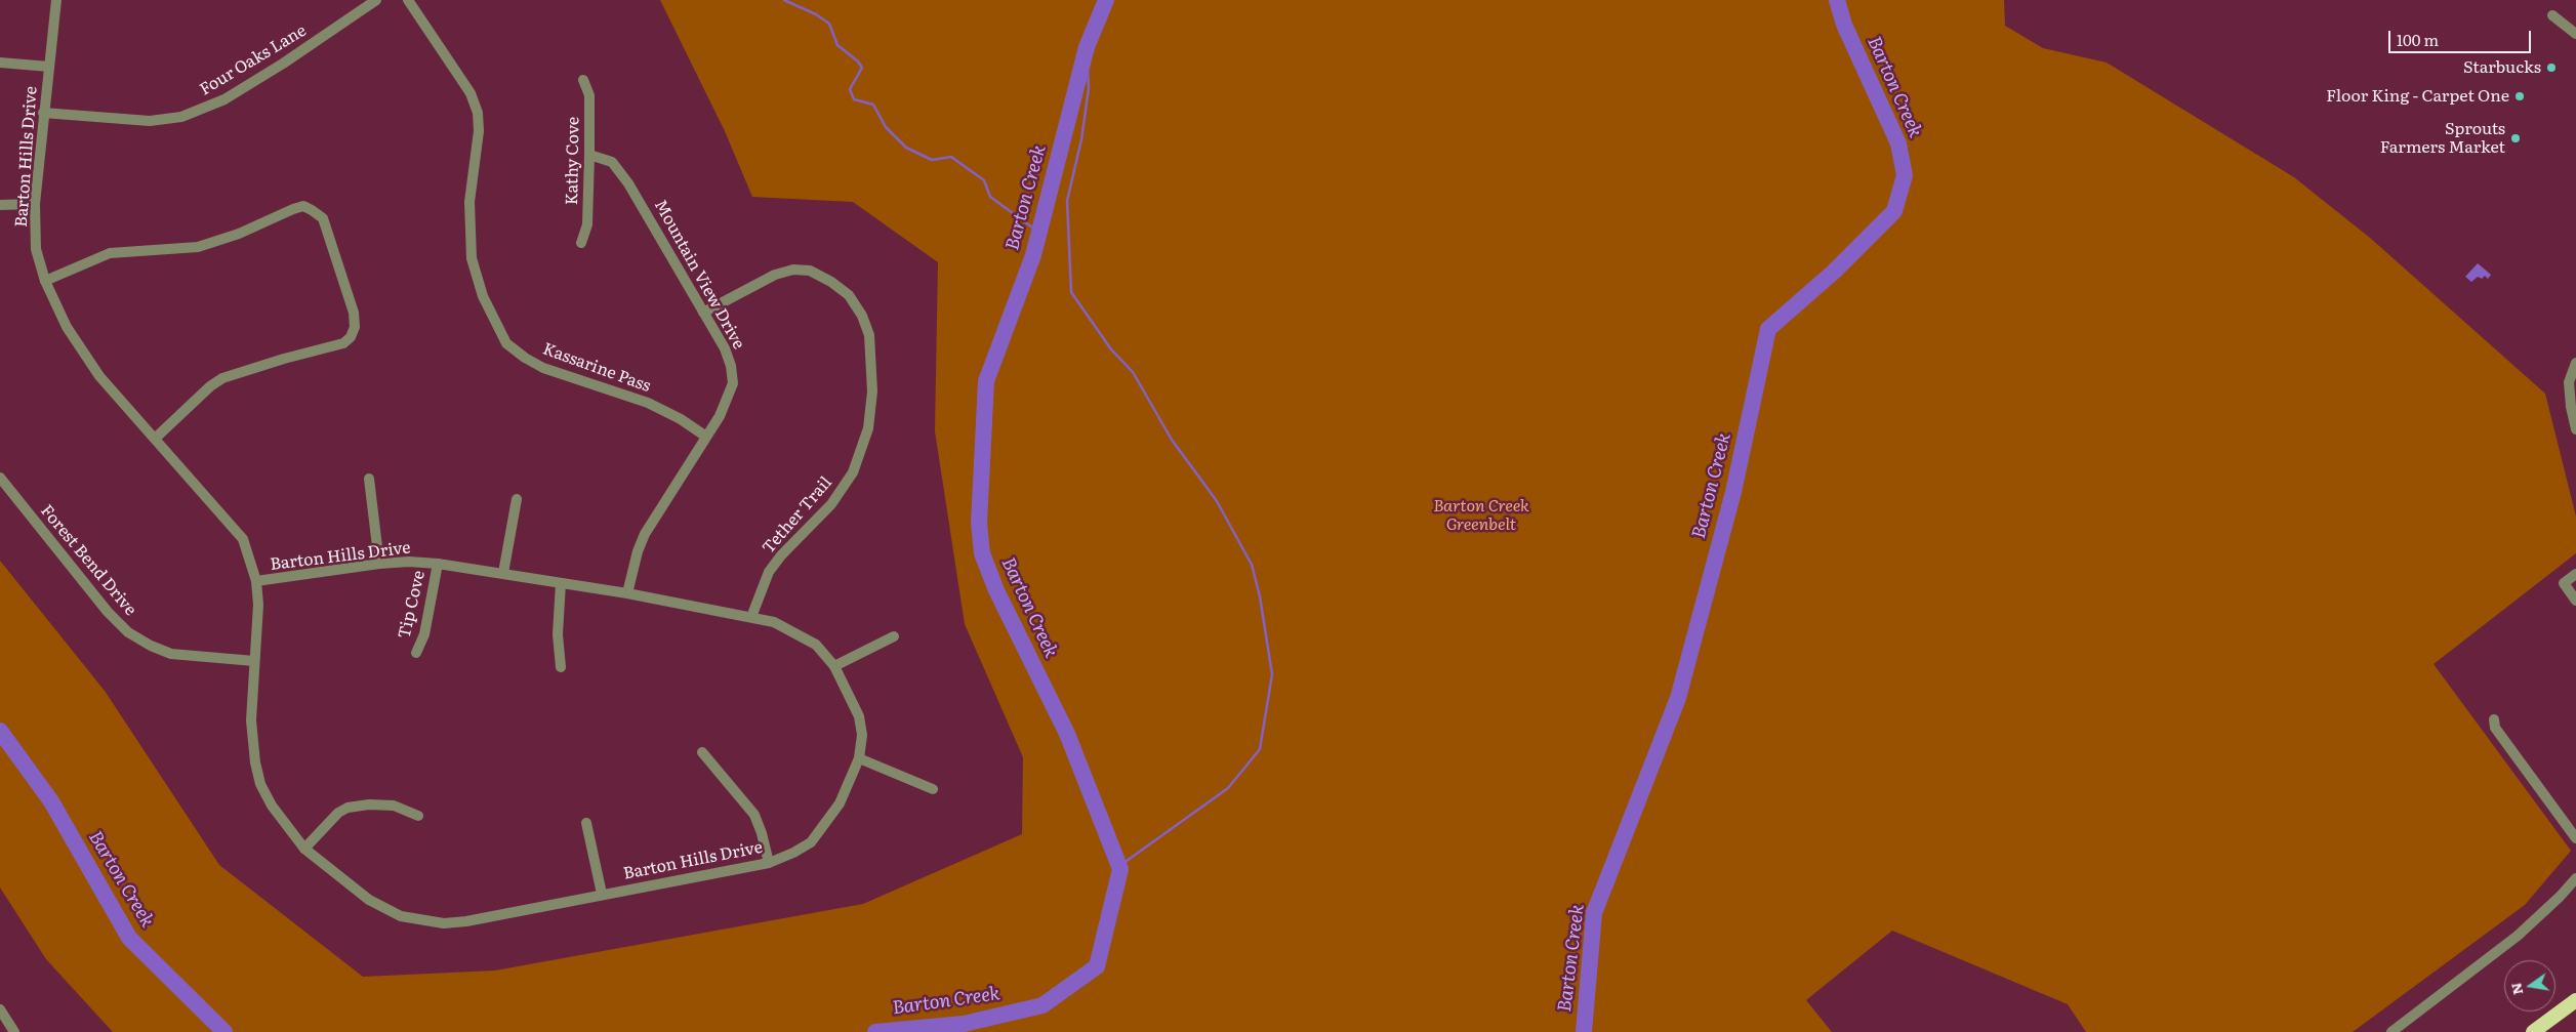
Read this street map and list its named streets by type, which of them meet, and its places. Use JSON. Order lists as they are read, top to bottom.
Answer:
{
  "streets": {
    "street": [
      "Four Oaks Lane",
      "Barton Hills Drive",
      "Kathy Cove",
      "Mountain View Drive",
      "Kassarine Pass",
      "Tether Trail",
      "Forest Bend Drive",
      "Tip Cove"
    ]
  },
  "crossings": [
    ["Four Oaks Lane", "Barton Hills Drive"],
    ["Barton Hills Drive", "Mountain View Drive"],
    ["Barton Hills Drive", "Tether Trail"],
    ["Barton Hills Drive", "Forest Bend Drive"],
    ["Barton Hills Drive", "Tip Cove"],
    ["Kathy Cove", "Mountain View Drive"],
    ["Mountain View Drive", "Kassarine Pass"],
    ["Mountain View Drive", "Tether Trail"]
  ],
  "water": ["Barton Creek"],
  "parks": ["Barton Creek Greenbelt"],
  "places": ["Starbucks", "Floor King - Carpet One", "Sprouts Farmers Market"],
  "scale_bar": "100 m",
  "north": "left"
}
